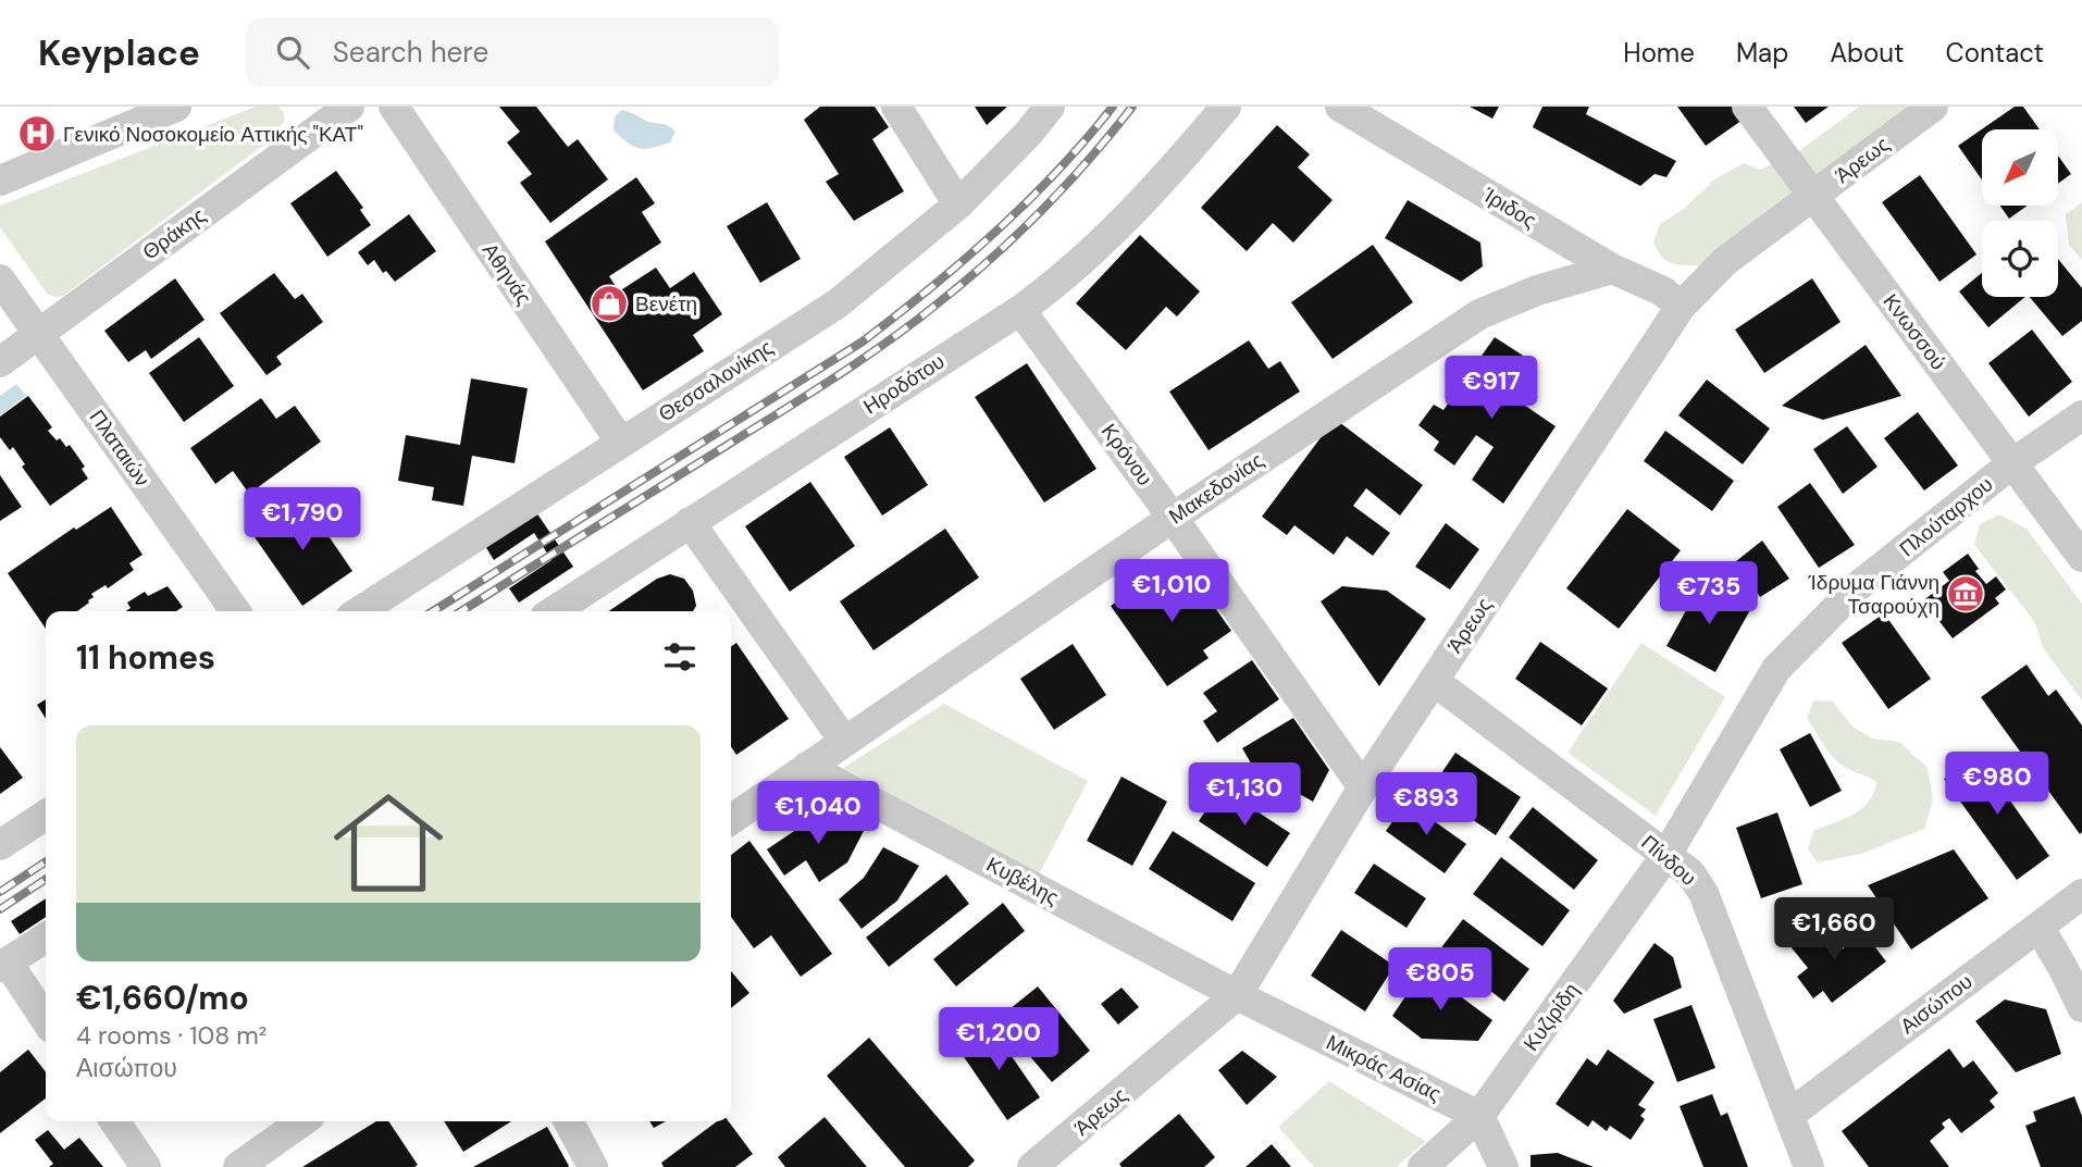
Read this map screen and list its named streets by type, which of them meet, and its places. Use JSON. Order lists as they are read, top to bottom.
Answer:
{
  "streets": {
    "street": [
      "Άρεως",
      "Ίριδος",
      "Θράκης",
      "Αθηνάς",
      "Κνωσσού",
      "Θεσσαλονίκης",
      "Ηροδότου",
      "Πλαταιών",
      "Κρόνου",
      "Μακεδονίας",
      "Πλούταρχου",
      "Πίνδου",
      "Κυβέλης",
      "Αισώπου",
      "Κυζιρίδη",
      "Μικράς Ασίας"
    ]
  },
  "crossings": [
    ["Άρεως", "Ίριδος"],
    ["Άρεως", "Κνωσσού"],
    ["Άρεως", "Κρόνου"],
    ["Άρεως", "Πίνδου"],
    ["Άρεως", "Κυβέλης"],
    ["Άρεως", "Μικράς Ασίας"],
    ["Ίριδος", "Μακεδονίας"],
    ["Θράκης", "Πλαταιών"],
    ["Αθηνάς", "Θεσσαλονίκης"],
    ["Κνωσσού", "Πλούταρχου"],
    ["Ηροδότου", "Κρόνου"],
    ["Κρόνου", "Μακεδονίας"],
    ["Μακεδονίας", "Κυβέλης"],
    ["Πλούταρχου", "Πίνδου"],
    ["Πλούταρχου", "Κυζιρίδη"],
    ["Πίνδου", "Αισώπου"],
    ["Πίνδου", "Κυζιρίδη"],
    ["Κυβέλης", "Μικράς Ασίας"],
    ["Κυζιρίδη", "Μικράς Ασίας"]
  ],
  "places": {
    "hospital": ["Γενικό Νοσοκομείο Αττικής \"ΚΑΤ\""],
    "shop": ["Βενέτη"],
    "museum": ["Ίδρυμα Γιάννη Τσαρούχη"]
  },
  "north": "bottom left",
  "page": {
    "header": "Keyplace",
    "search": "Search here",
    "nav": [
      "Home",
      "Map",
      "About",
      "Contact"
    ],
    "price": [
      "€917",
      "€1,790",
      "€1,010",
      "€735",
      "€980",
      "€1,130",
      "€893",
      "€1,040",
      "€1,660",
      "€805",
      "€1,200"
    ],
    "heading": "11 homes",
    "list": [
      {
        "name": "€1,660/mo",
        "note": "4 rooms · 108 m² · Αισώπου"
      }
    ]
  }
}
